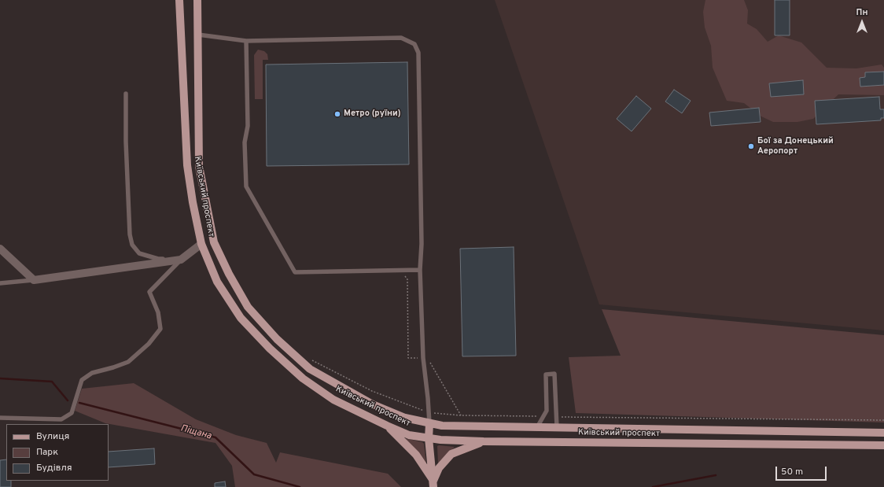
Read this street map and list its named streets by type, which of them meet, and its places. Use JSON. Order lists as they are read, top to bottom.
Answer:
{
  "streets": {
    "main road": ["Київський проспект"]
  },
  "water": ["Піщана"],
  "places": ["Метро (руїни)", "Бої за Донецький Аеропорт"],
  "legend": ["Вулиця", "Парк", "Будівля"],
  "scale_bar": "50 m",
  "north": "top"
}
